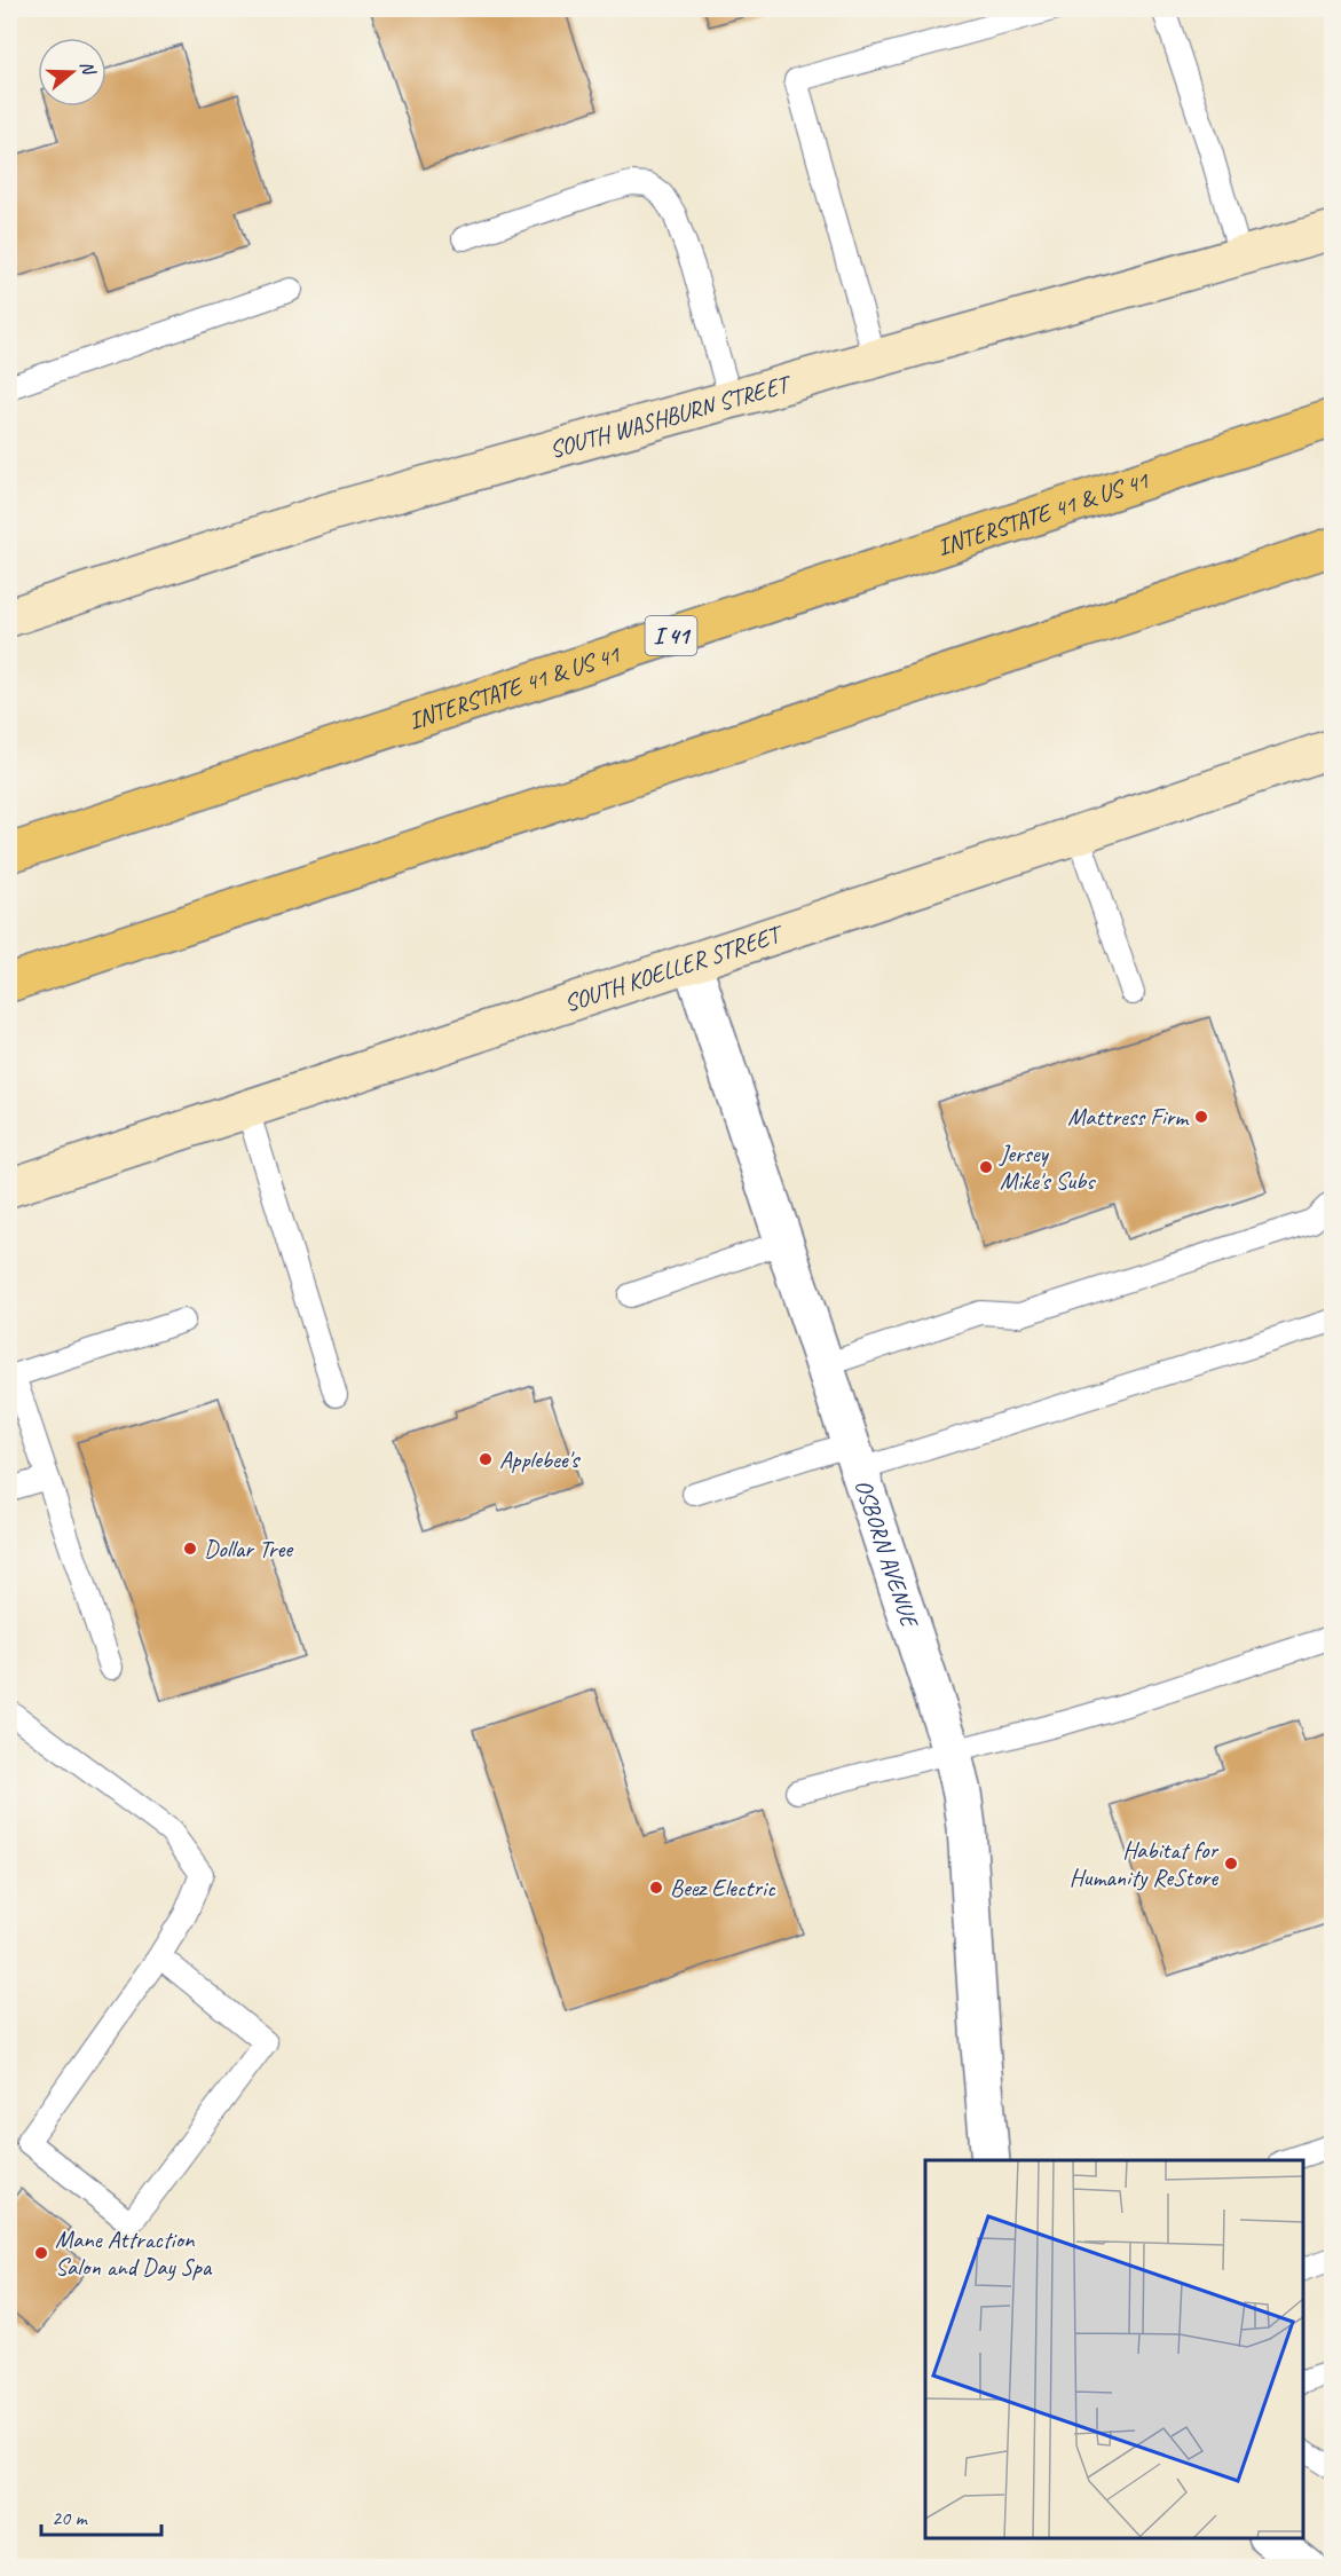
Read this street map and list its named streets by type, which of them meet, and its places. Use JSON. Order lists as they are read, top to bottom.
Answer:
{
  "streets": {
    "highway": ["INTERSTATE 41 & US 41", "I 41"],
    "street": ["SOUTH WASHBURN STREET", "SOUTH KOELLER STREET", "OSBORN AVENUE"]
  },
  "crossings": [
    ["SOUTH KOELLER STREET", "OSBORN AVENUE"]
  ],
  "places": [
    "Mattress Firm",
    "Jersey Mike's Subs",
    "Applebee's",
    "Dollar Tree",
    "Habitat for Humanity ReStore",
    "Beez Electric",
    "Mane Attraction Salon and Day Spa"
  ],
  "scale_bar": "20 m",
  "north": "right"
}
